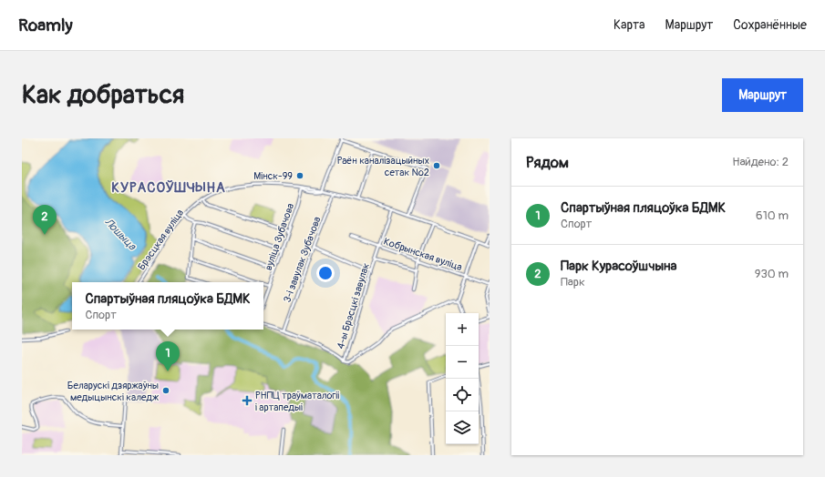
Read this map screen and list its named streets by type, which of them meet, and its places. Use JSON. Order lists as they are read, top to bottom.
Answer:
{
  "streets": {
    "street": [
      "вуліца Зубачова",
      "Брэсцкая вуліца",
      "Кобрынская вуліца",
      "3-і завулак Зубачова",
      "4-ы Брэсцкі завулак"
    ]
  },
  "crossings": [
    ["вуліца Зубачова", "Брэсцкая вуліца"],
    ["Брэсцкая вуліца", "3-і завулак Зубачова"],
    ["Брэсцкая вуліца", "4-ы Брэсцкі завулак"],
    ["Кобрынская вуліца", "4-ы Брэсцкі завулак"],
    ["3-і завулак Зубачова", "4-ы Брэсцкі завулак"]
  ],
  "districts": ["КУРАСОЎШЧЫНА"],
  "water": ["Лошыца"],
  "places": {
    "other": ["Раён каналізацыйных сетак №2", "Мінск-99", "Беларускі дзяржаўны медыцынскі каледж"],
    "health": ["РНПЦ траўматалогіі і артапедыі"]
  },
  "page": {
    "header": "Roamly",
    "nav": ["Карта", "Маршрут", "Сохранённые"],
    "buttons": "Маршрут",
    "title": "Как добраться",
    "heading": ["Рядом", "Найдено: 2"],
    "list": [
      {
        "mark": "1",
        "name": "Спартыўная пляцоўка БДМК",
        "note": "Спорт",
        "value": "610 m"
      },
      {
        "mark": "2",
        "name": "Парк Курасоўшчына",
        "note": "Парк",
        "value": "930 m"
      }
    ],
    "pins": ["2", "1"],
    "popup": ["Спартыўная пляцоўка БДМК", "Спорт"],
    "map_buttons": ["+", "−"]
  }
}
